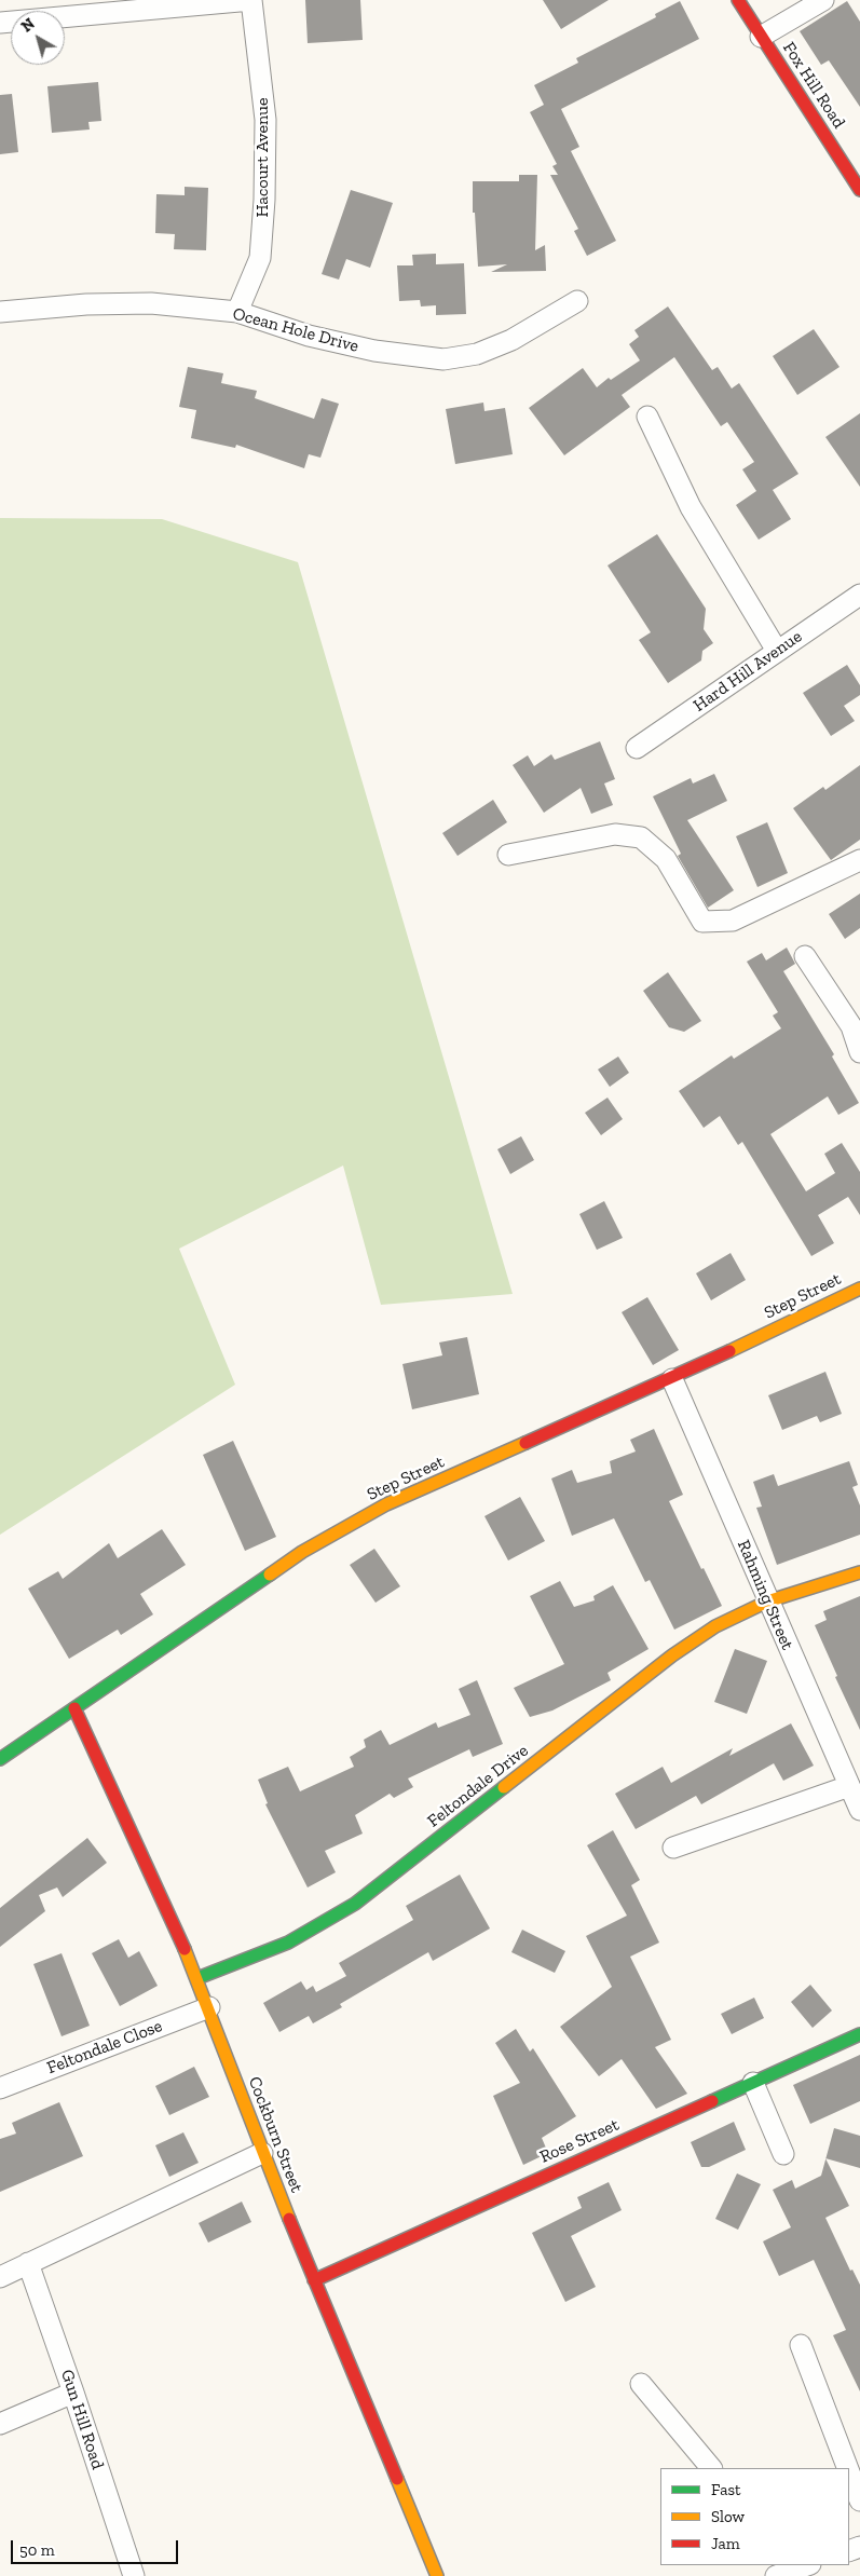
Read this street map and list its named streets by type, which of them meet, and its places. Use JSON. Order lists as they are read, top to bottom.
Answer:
{
  "streets": {
    "street": [
      "Fox Hill Road",
      "Hacourt Avenue",
      "Ocean Hole Drive",
      "Hard Hill Avenue",
      "Step Street",
      "Rahming Street",
      "Feltondale Drive",
      "Feltondale Close",
      "Cockburn Street",
      "Rose Street",
      "Gun Hill Road"
    ]
  },
  "crossings": [
    ["Hacourt Avenue", "Ocean Hole Drive"],
    ["Step Street", "Rahming Street"],
    ["Step Street", "Cockburn Street"],
    ["Rahming Street", "Feltondale Drive"],
    ["Feltondale Drive", "Cockburn Street"],
    ["Feltondale Close", "Cockburn Street"],
    ["Cockburn Street", "Rose Street"]
  ],
  "legend": ["Fast", "Slow", "Jam"],
  "scale_bar": "50 m",
  "north": "top left"
}
